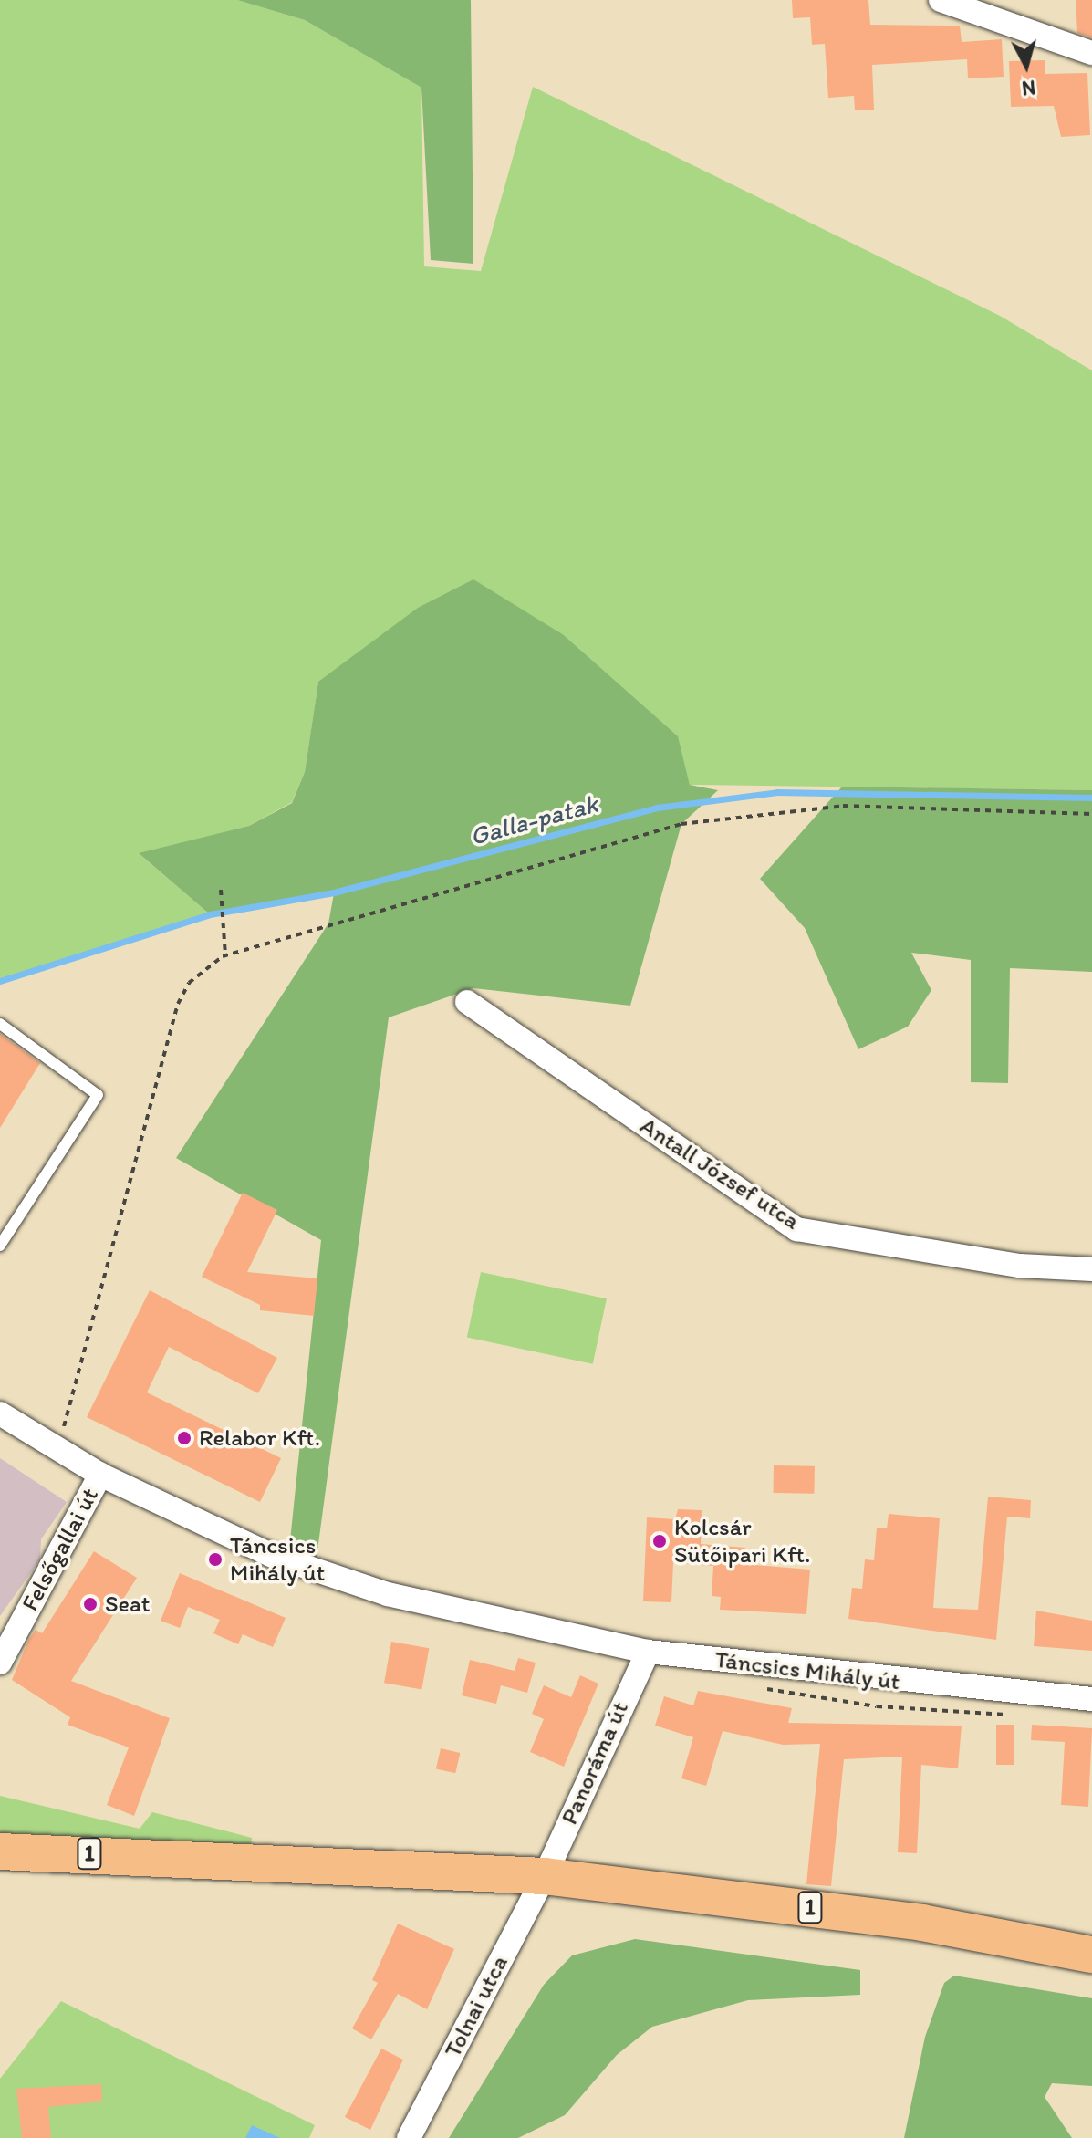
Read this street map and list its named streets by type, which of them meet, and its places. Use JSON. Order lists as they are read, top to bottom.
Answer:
{
  "streets": {
    "main road": ["1"],
    "street": [
      "Antall József utca",
      "Felsőgallai út",
      "Táncsics Mihály út",
      "Panoráma út",
      "Tolnai utca"
    ]
  },
  "crossings": [
    ["Felsőgallai út", "Táncsics Mihály út"],
    ["Táncsics Mihály út", "Panoráma út"],
    ["Panoráma út", "1"],
    ["Panoráma út", "Tolnai utca"],
    ["1", "Tolnai utca"]
  ],
  "water": ["Galla-patak"],
  "places": [
    "Relabor Kft.",
    "Kolcsár Sütőipari Kft.",
    "Táncsics Mihály út",
    "Seat"
  ],
  "north": "bottom"
}
